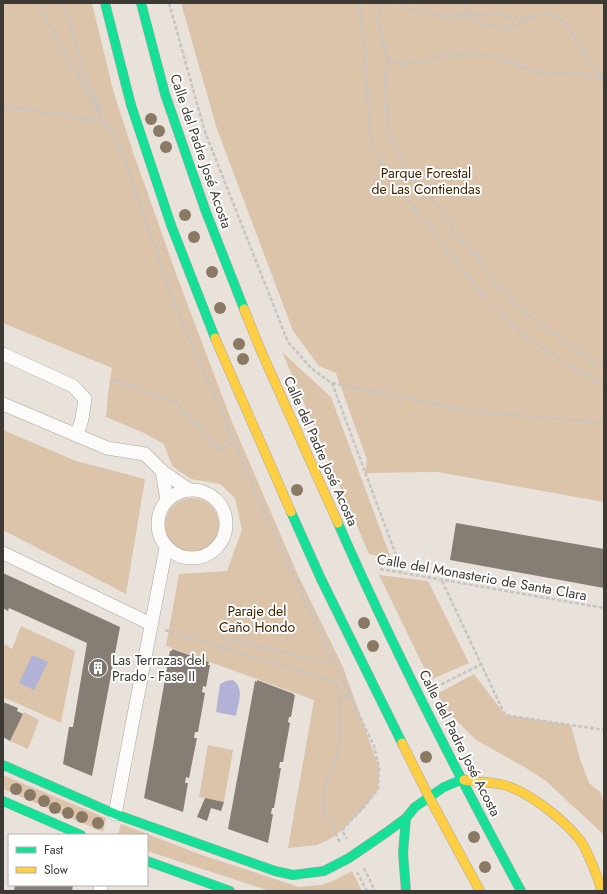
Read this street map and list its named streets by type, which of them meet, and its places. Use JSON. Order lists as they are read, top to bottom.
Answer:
{
  "streets": {
    "main road": ["Calle del Padre José Acosta"],
    "path": ["Calle del Monasterio de Santa Clara"]
  },
  "parks": ["Parque Forestal de Las Contiendas", "Paraje del Caño Hondo"],
  "places": {
    "building": ["Las Terrazas del Prado - Fase II"]
  },
  "legend": ["Fast", "Slow"]
}
